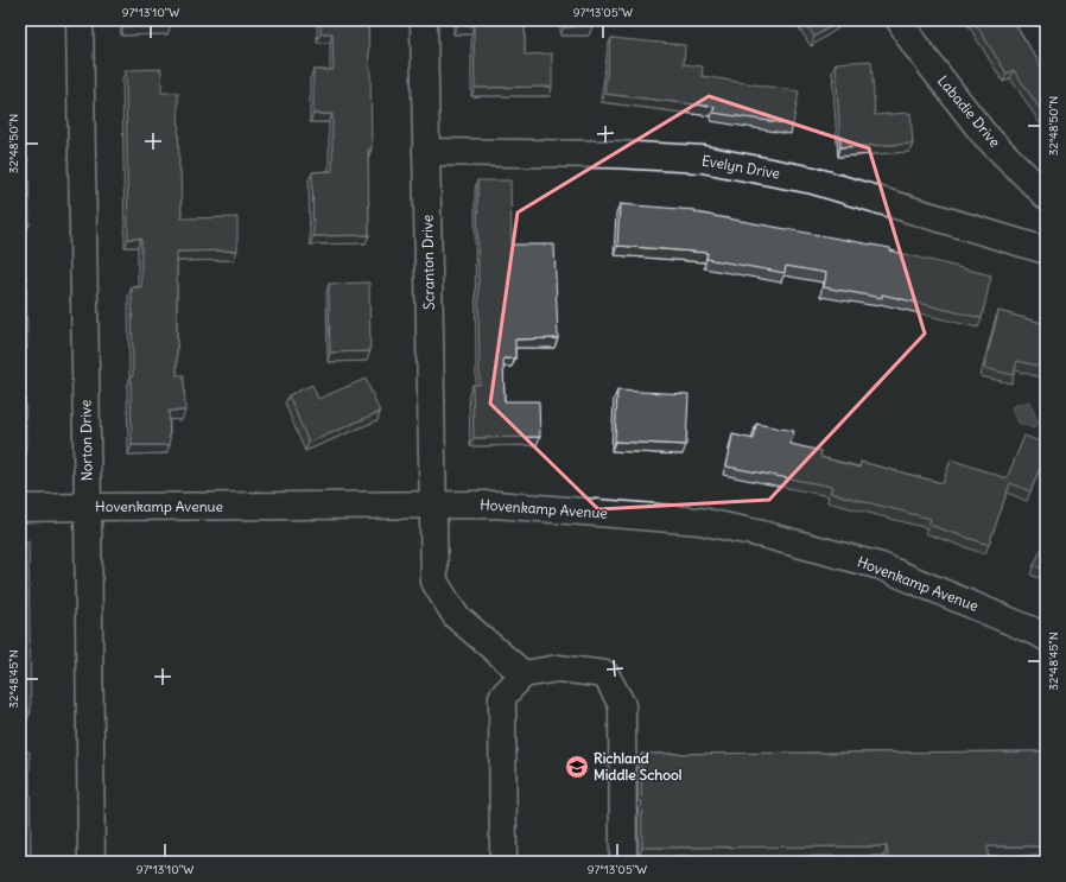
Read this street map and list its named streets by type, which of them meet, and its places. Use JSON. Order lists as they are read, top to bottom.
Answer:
{
  "streets": {
    "street": [
      "Labadie Drive",
      "Evelyn Drive",
      "Scranton Drive",
      "Norton Drive",
      "Hovenkamp Avenue"
    ]
  },
  "crossings": [
    ["Evelyn Drive", "Scranton Drive"],
    ["Scranton Drive", "Hovenkamp Avenue"],
    ["Norton Drive", "Hovenkamp Avenue"]
  ],
  "places": {
    "school or university": ["Richland Middle School"]
  },
  "coordinates": [
    "97°13'10\"W",
    "97°13'05\"W",
    "32°48'50\"N",
    "32°48'45\"N"
  ]
}
